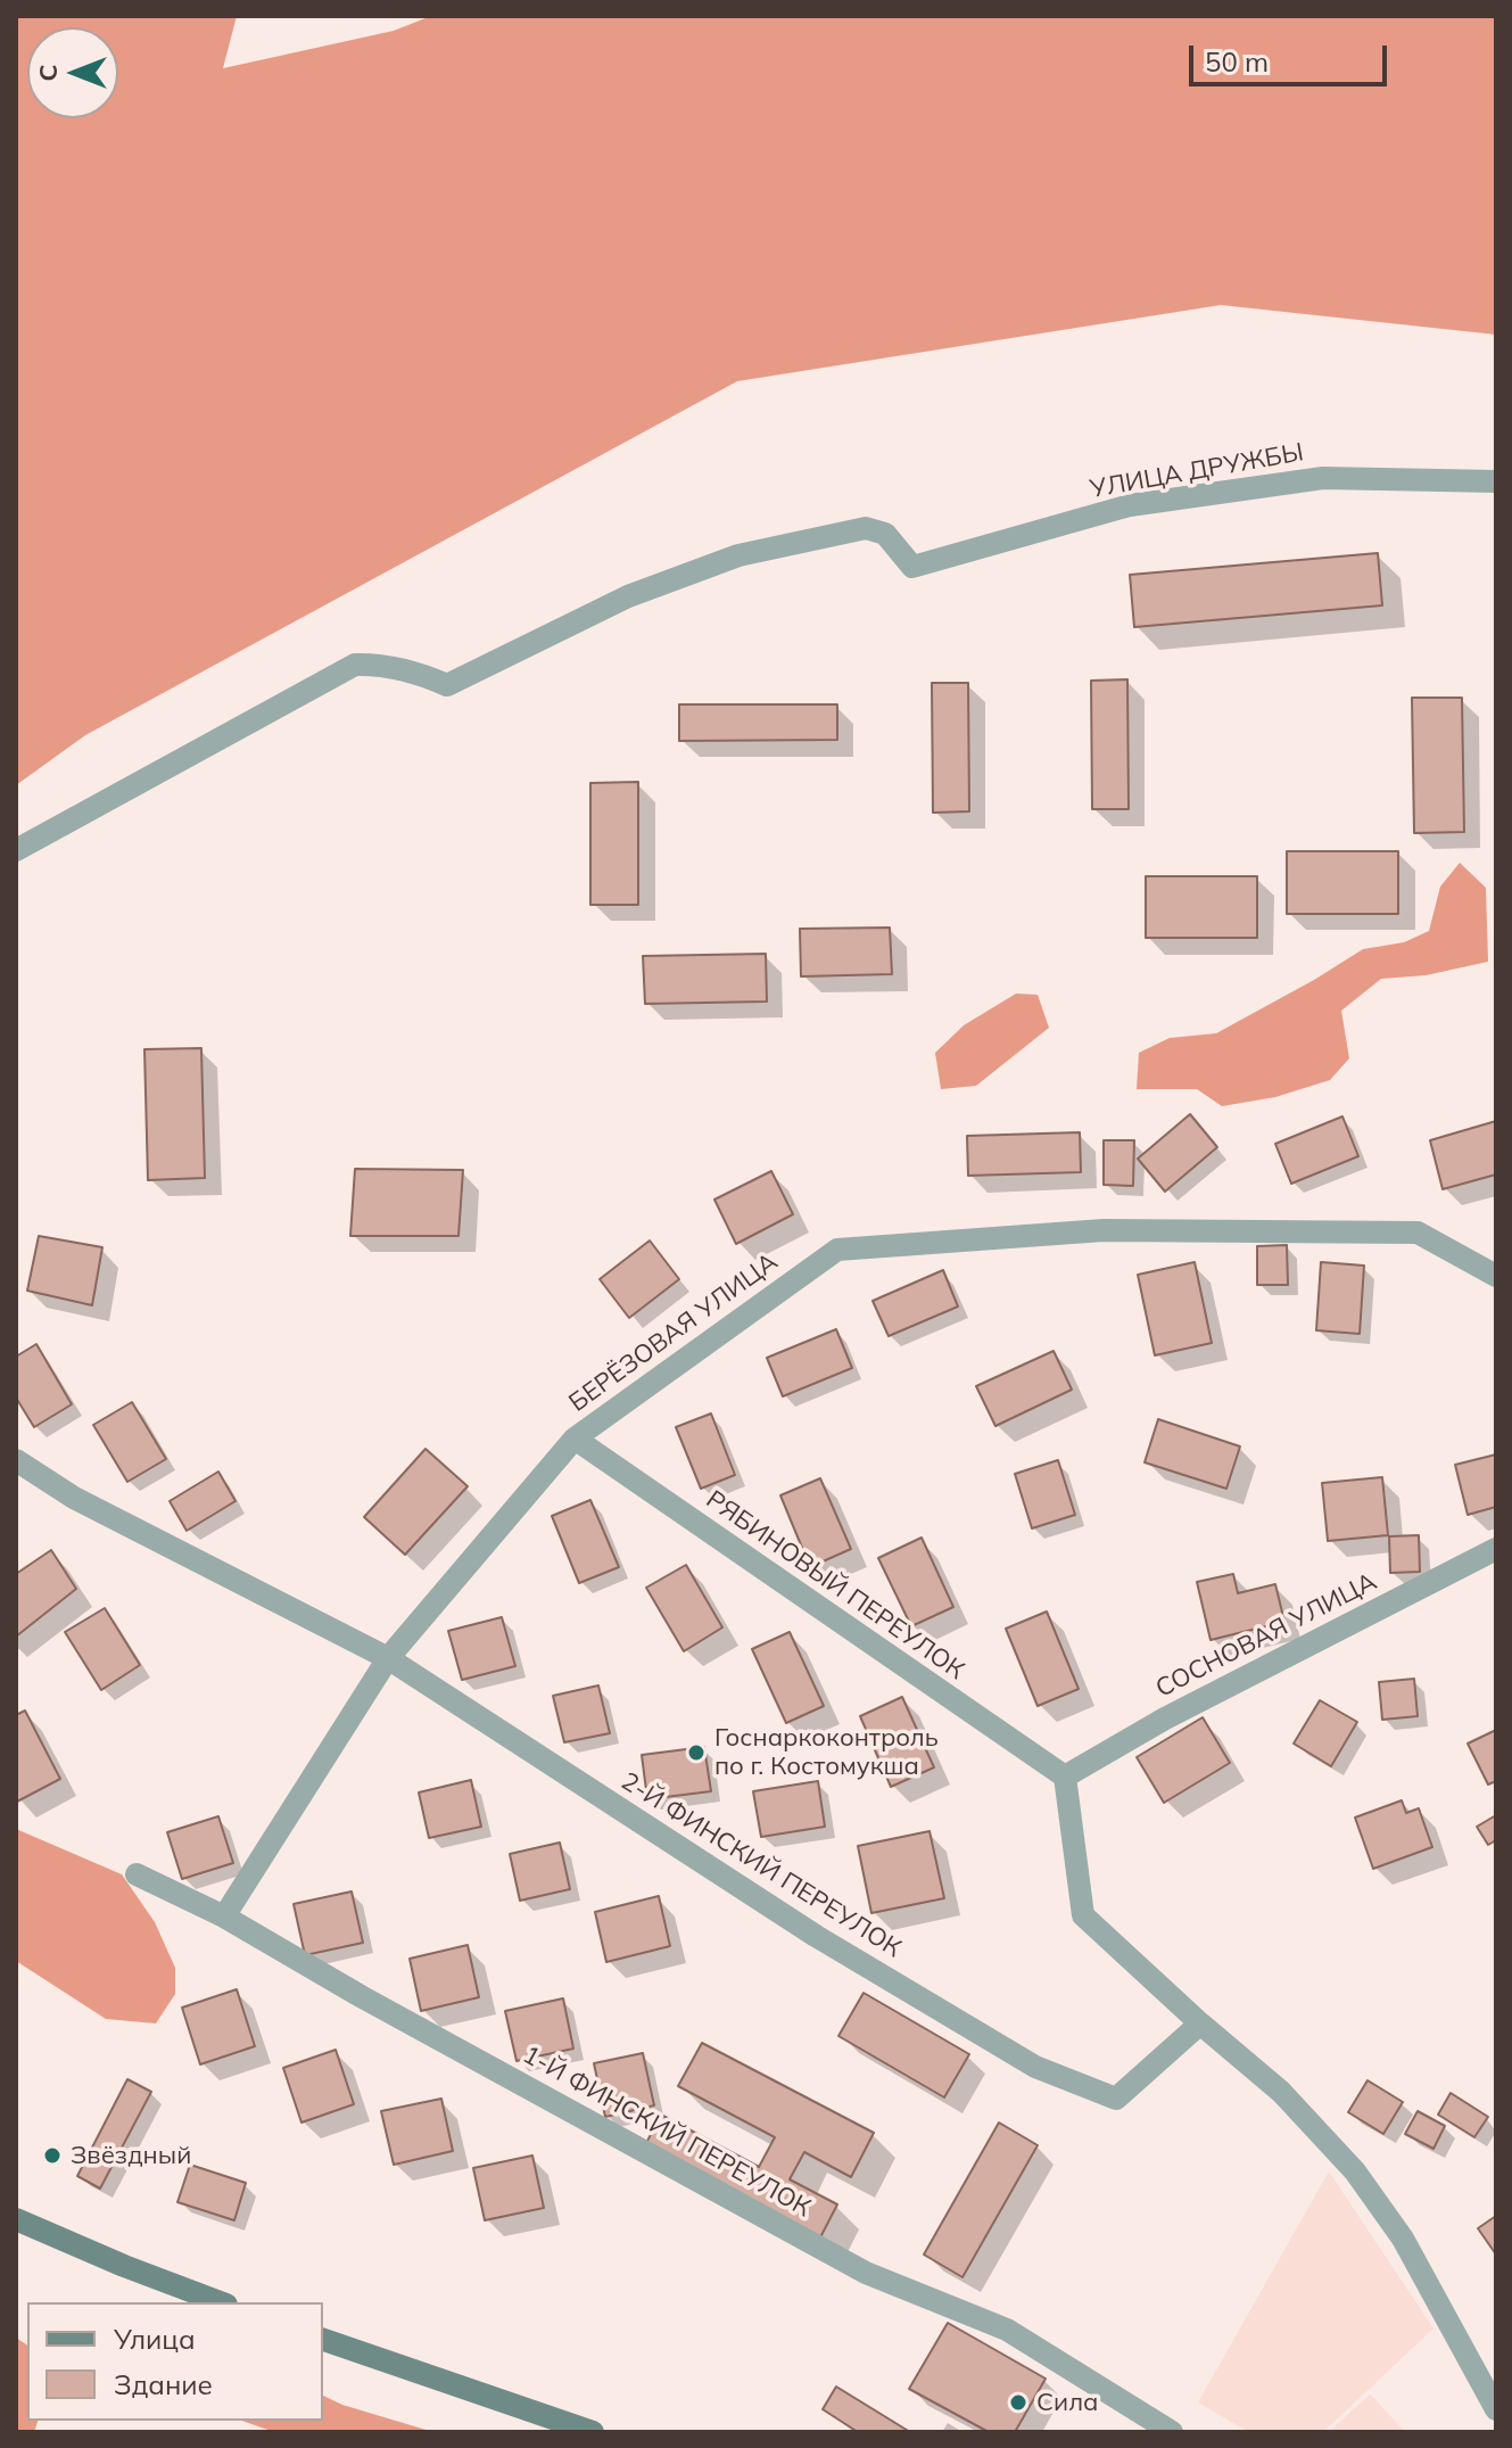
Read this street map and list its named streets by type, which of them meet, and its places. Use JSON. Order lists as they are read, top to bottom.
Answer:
{
  "streets": {
    "street": [
      "УЛИЦА ДРУЖБЫ",
      "БЕРЁЗОВАЯ УЛИЦА",
      "РЯБИНОВЫЙ ПЕРЕУЛОК",
      "СОСНОВАЯ УЛИЦА",
      "2-Й ФИНСКИЙ ПЕРЕУЛОК",
      "1-Й ФИНСКИЙ ПЕРЕУЛОК"
    ]
  },
  "crossings": [
    ["БЕРЁЗОВАЯ УЛИЦА", "РЯБИНОВЫЙ ПЕРЕУЛОК"],
    ["БЕРЁЗОВАЯ УЛИЦА", "2-Й ФИНСКИЙ ПЕРЕУЛОК"],
    ["БЕРЁЗОВАЯ УЛИЦА", "1-Й ФИНСКИЙ ПЕРЕУЛОК"],
    ["РЯБИНОВЫЙ ПЕРЕУЛОК", "СОСНОВАЯ УЛИЦА"]
  ],
  "places": ["Госнаркоконтроль по г. Костомукша", "Звёздный", "Сила"],
  "legend": ["Улица", "Здание"],
  "scale_bar": "50 m",
  "north": "left"
}
